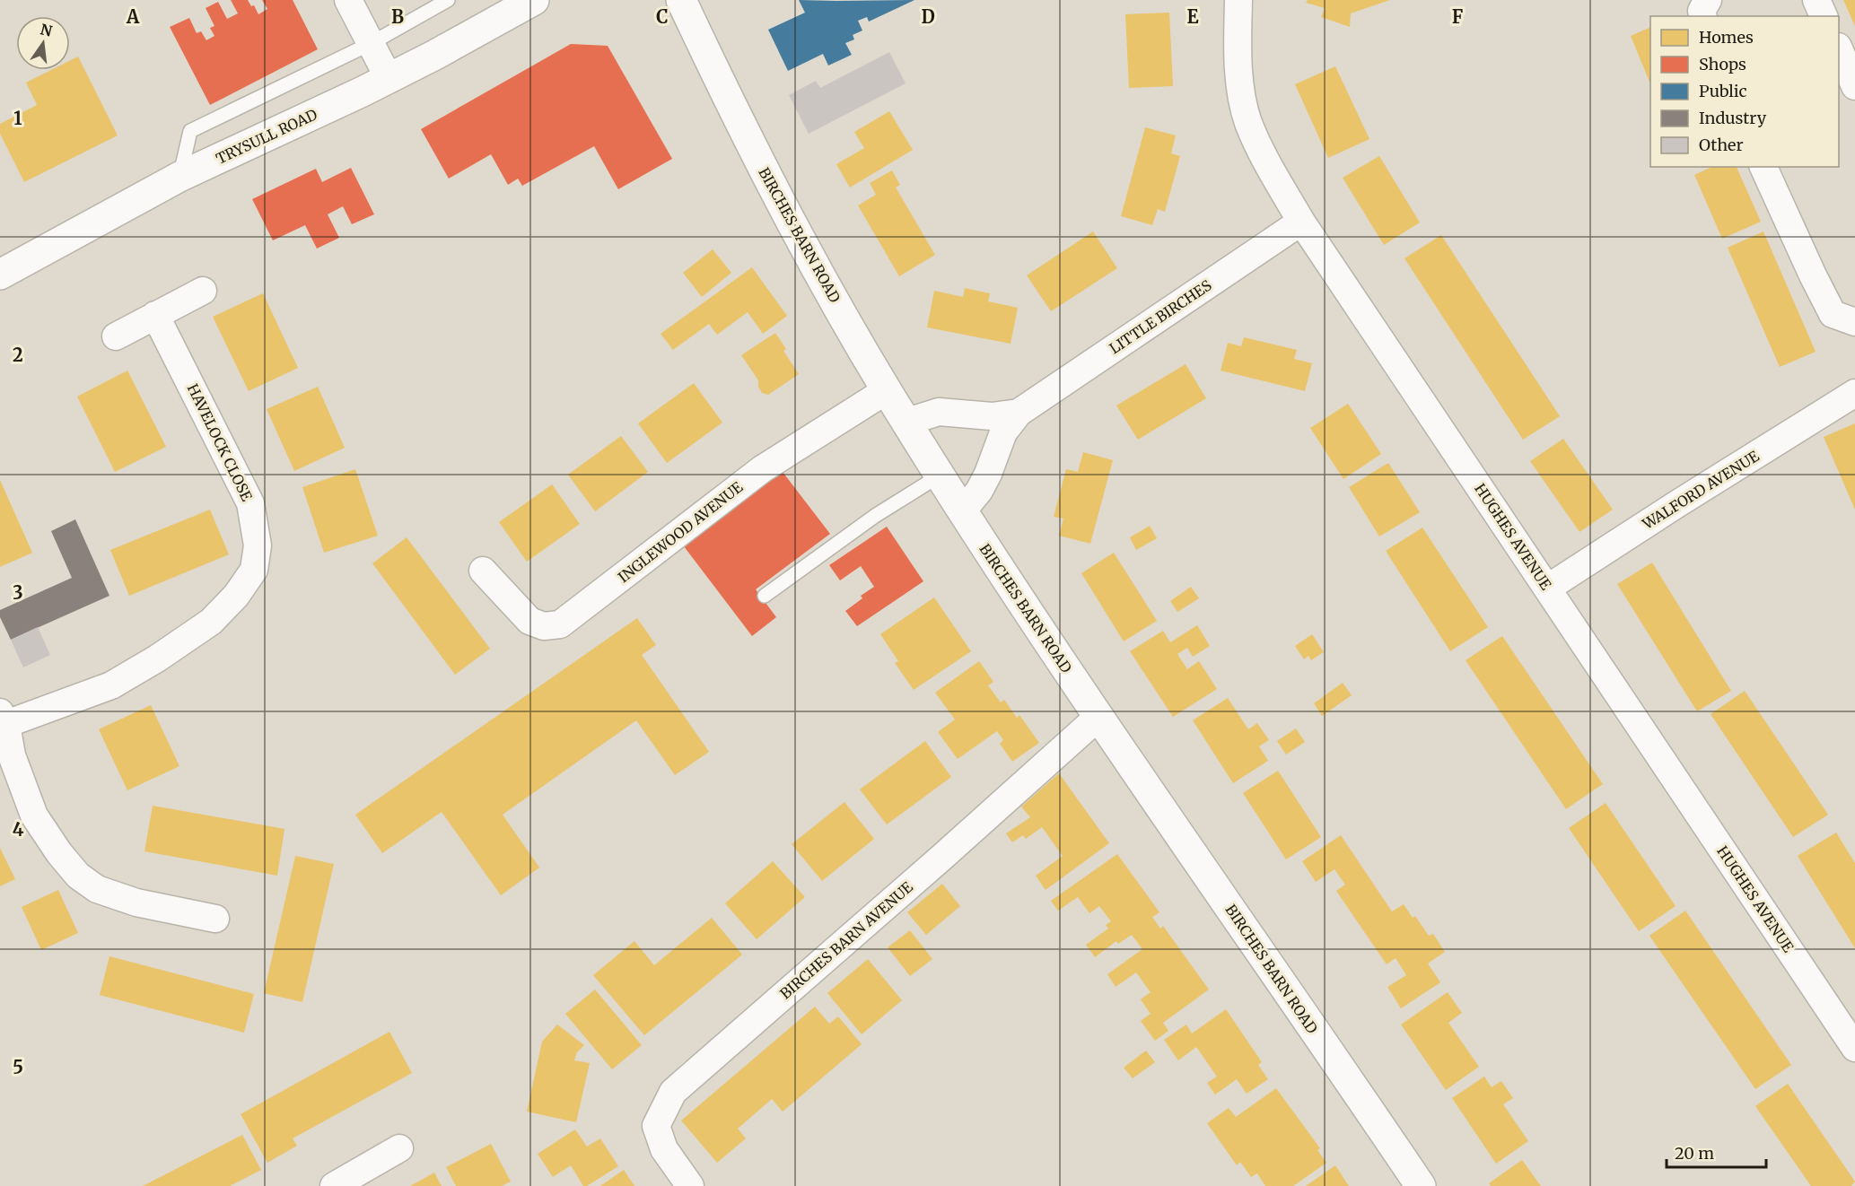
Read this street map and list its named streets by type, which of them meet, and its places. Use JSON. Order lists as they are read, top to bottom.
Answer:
{
  "streets": {
    "main road": ["TRYSULL ROAD", "BIRCHES BARN ROAD"],
    "street": [
      "LITTLE BIRCHES",
      "HAVELOCK CLOSE",
      "WALFORD AVENUE",
      "INGLEWOOD AVENUE",
      "HUGHES AVENUE",
      "BIRCHES BARN AVENUE"
    ]
  },
  "crossings": [
    ["BIRCHES BARN ROAD", "LITTLE BIRCHES"],
    ["BIRCHES BARN ROAD", "INGLEWOOD AVENUE"],
    ["BIRCHES BARN ROAD", "BIRCHES BARN AVENUE"],
    ["LITTLE BIRCHES", "HUGHES AVENUE"],
    ["WALFORD AVENUE", "HUGHES AVENUE"]
  ],
  "legend": [
    "Homes",
    "Shops",
    "Public",
    "Industry",
    "Other"
  ],
  "scale_bar": "20 m",
  "north": "top",
  "grid": {
    "columns": [
      "A",
      "B",
      "C",
      "D",
      "E",
      "F"
    ],
    "rows": [
      "1",
      "2",
      "3",
      "4",
      "5"
    ]
  }
}
